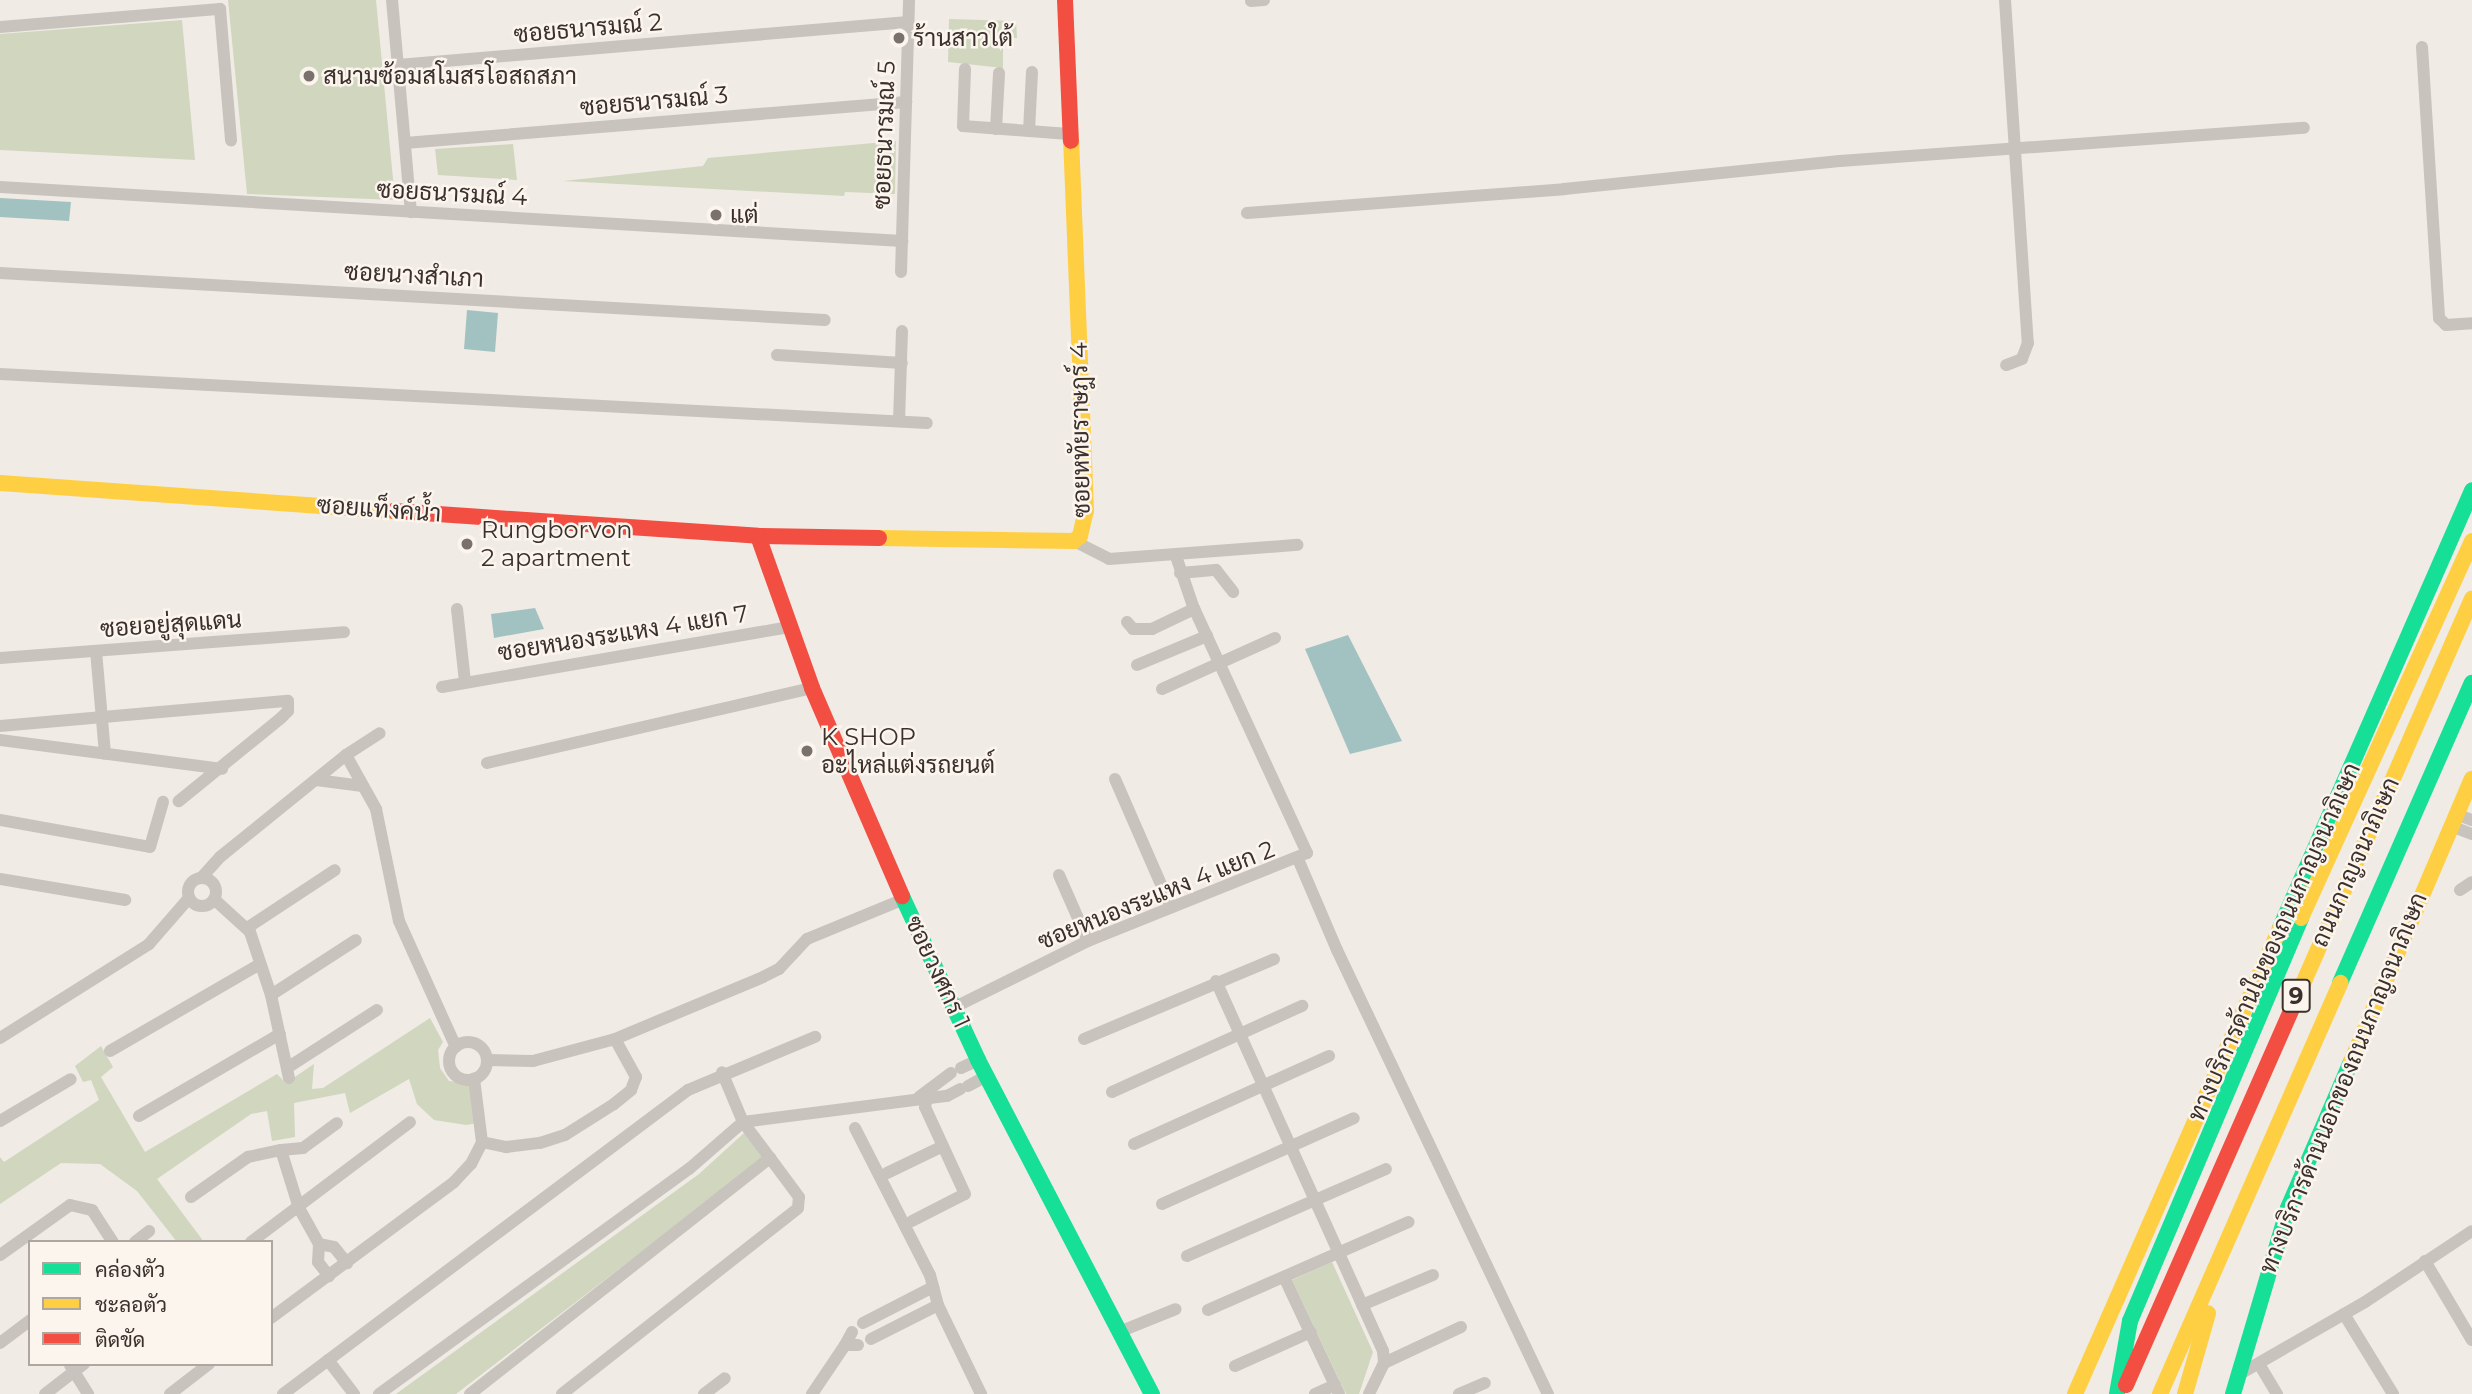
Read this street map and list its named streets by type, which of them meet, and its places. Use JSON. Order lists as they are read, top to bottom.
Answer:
{
  "streets": {
    "main road": [
      "ซอยหทัยราษฎร์ 4",
      "ซอยแท็งค์น้ำ",
      "ถนนกาญจนาภิเษก",
      "ทางบริการด้านในของถนนกาญจนาภิเษก",
      "ซอยวงศกร 1",
      "9",
      "ทางบริการด้านนอกของถนนกาญจนาภิเษก"
    ],
    "street": [
      "ซอยธนารมณ์ 2",
      "ซอยธนารมณ์ 3",
      "ซอยธนารมณ์ 5",
      "ซอยธนารมณ์ 4",
      "ซอยนางสำเภา",
      "ซอยอยู่สุดแดน",
      "ซอยหนองระแหง 4 แยก 7",
      "ซอยหนองระแหง 4 แยก 2"
    ]
  },
  "crossings": [
    ["ซอยธนารมณ์ 2", "ซอยธนารมณ์ 5"],
    ["ซอยธนารมณ์ 3", "ซอยธนารมณ์ 5"],
    ["ซอยธนารมณ์ 5", "ซอยธนารมณ์ 4"],
    ["ซอยหทัยราษฎร์ 4", "ซอยแท็งค์น้ำ"],
    ["ซอยหทัยราษฎร์ 4", "ซอยวงศกร 1"],
    ["ซอยแท็งค์น้ำ", "ซอยวงศกร 1"],
    ["ซอยหนองระแหง 4 แยก 7", "ซอยวงศกร 1"],
    ["ซอยหนองระแหง 4 แยก 2", "ซอยวงศกร 1"]
  ],
  "places": [
    "ร้านสาวใต้",
    "สนามซ้อมสโมสรโอสถสภา",
    "แต่",
    "Rungborvon 2 apartment",
    "K SHOP อะไหล่แต่งรถยนต์"
  ],
  "legend": ["คล่องตัว", "ชะลอตัว", "ติดขัด"]
}
